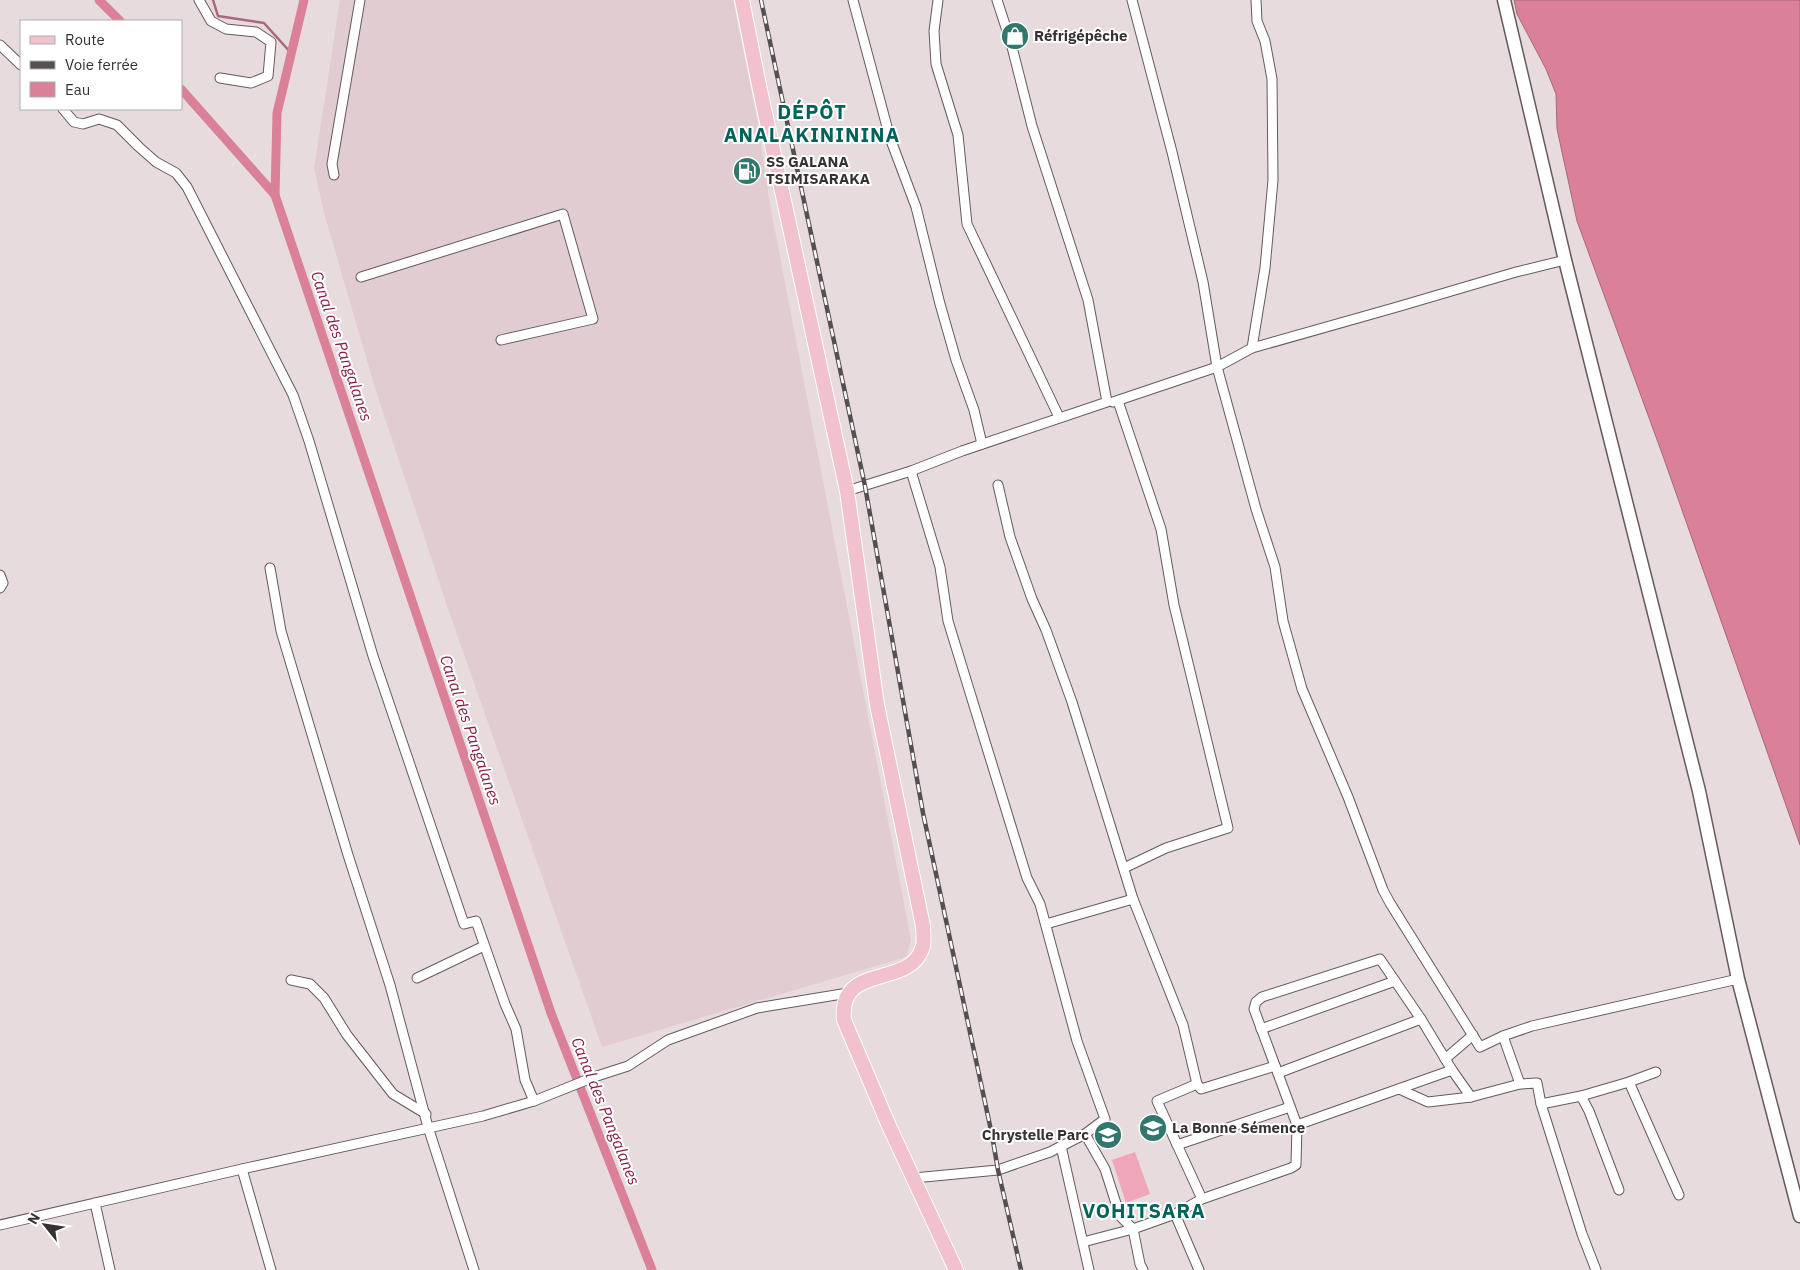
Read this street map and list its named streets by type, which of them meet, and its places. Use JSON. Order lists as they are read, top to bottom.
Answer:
{
  "districts": ["DÉPÔT ANALAKINININA", "VOHITSARA"],
  "water": ["Canal des Pangalanes"],
  "places": {
    "shop": ["Réfrigépêche"],
    "fuel station": ["SS GALANA TSIMISARAKA"],
    "school or university": ["La Bonne Sémence", "Chrystelle Parc"]
  },
  "legend": ["Route", "Voie ferrée", "Eau"],
  "north": "top left"
}
